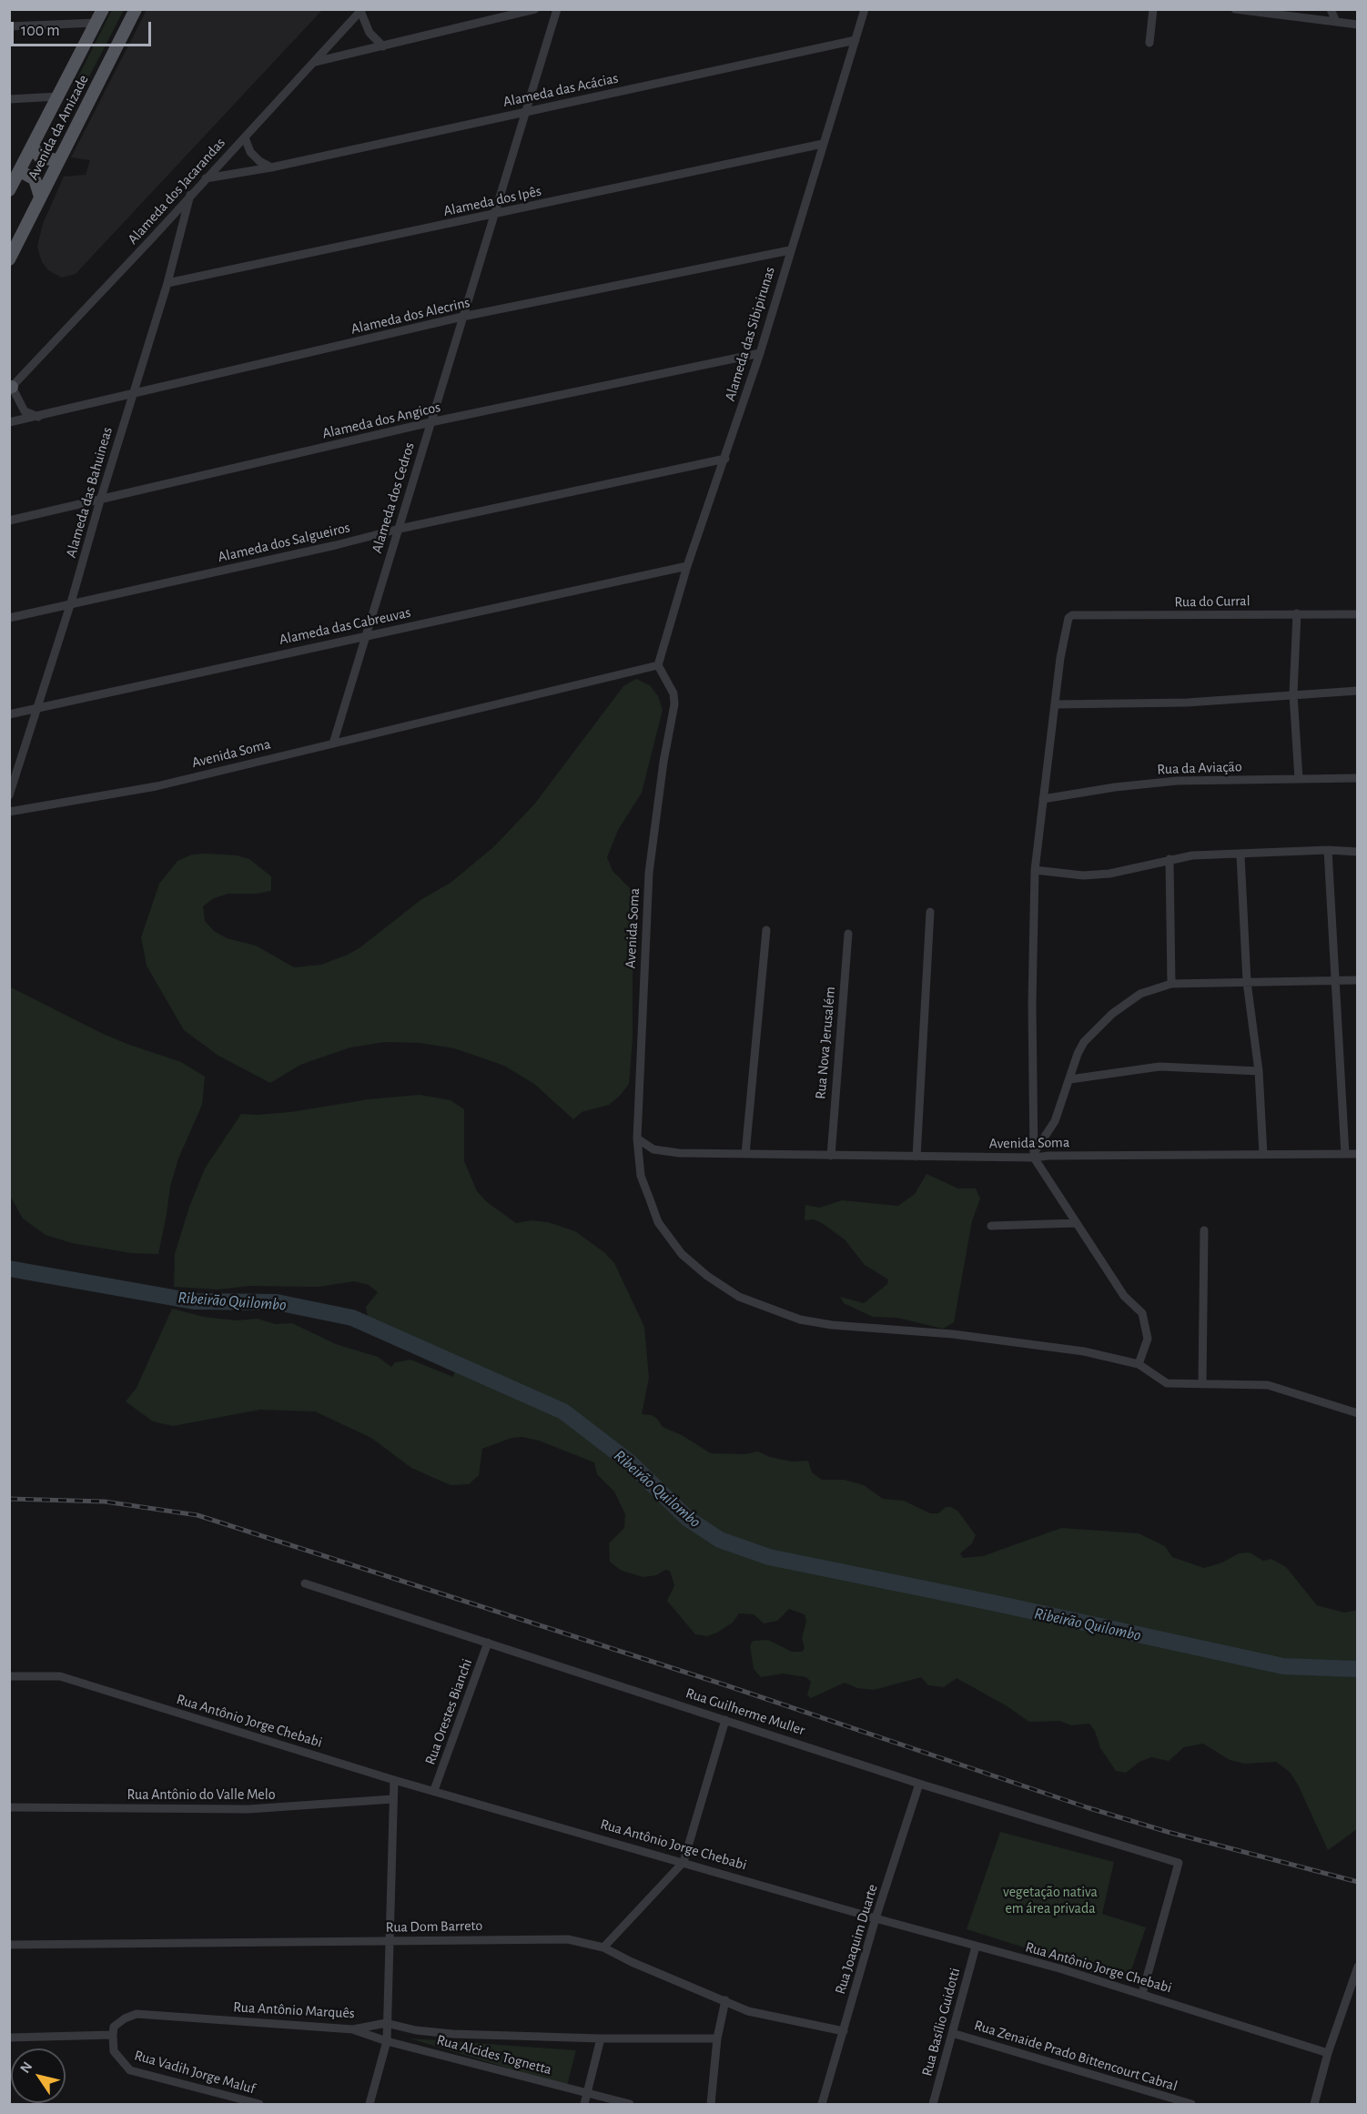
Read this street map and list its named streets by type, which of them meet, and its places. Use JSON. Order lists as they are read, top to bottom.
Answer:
{
  "streets": {
    "main road": ["Avenida da Amizade"],
    "street": [
      "Alameda das Acácias",
      "Alameda dos Jacarandas",
      "Alameda dos Ipês",
      "Alameda dos Alecrins",
      "Alameda das Sibipirunas",
      "Alameda dos Angicos",
      "Alameda das Bahuineas",
      "Alameda dos Cedros",
      "Alameda dos Salgueiros",
      "Rua do Curral",
      "Alameda das Cabreuvas",
      "Avenida Soma",
      "Rua da Aviação",
      "Rua Nova Jerusalém",
      "Rua Orestes Bianchi",
      "Rua Guilherme Muller",
      "Rua Antônio Jorge Chebabi",
      "Rua Antônio do Valle Melo",
      "Rua Dom Barreto",
      "Rua Joaquim Duarte",
      "Rua Antônio Marquês",
      "Rua Basílio Guidotti",
      "Rua Alcides Tognetta",
      "Rua Zenaide Prado Bittencourt Cabral",
      "Rua Vadih Jorge Maluf"
    ]
  },
  "crossings": [
    ["Alameda das Acácias", "Alameda dos Jacarandas"],
    ["Alameda das Acácias", "Alameda das Sibipirunas"],
    ["Alameda das Acácias", "Alameda dos Cedros"],
    ["Alameda dos Jacarandas", "Alameda das Bahuineas"],
    ["Alameda dos Ipês", "Alameda das Sibipirunas"],
    ["Alameda dos Ipês", "Alameda das Bahuineas"],
    ["Alameda dos Ipês", "Alameda dos Cedros"],
    ["Alameda dos Alecrins", "Alameda das Sibipirunas"],
    ["Alameda dos Alecrins", "Alameda das Bahuineas"],
    ["Alameda dos Alecrins", "Alameda dos Cedros"],
    ["Alameda das Sibipirunas", "Alameda dos Angicos"],
    ["Alameda das Sibipirunas", "Alameda dos Salgueiros"],
    ["Alameda das Sibipirunas", "Alameda das Cabreuvas"],
    ["Alameda das Sibipirunas", "Avenida Soma"],
    ["Alameda dos Angicos", "Alameda das Bahuineas"],
    ["Alameda dos Angicos", "Alameda dos Cedros"],
    ["Alameda das Bahuineas", "Alameda dos Salgueiros"],
    ["Alameda das Bahuineas", "Alameda das Cabreuvas"],
    ["Alameda dos Cedros", "Alameda dos Salgueiros"],
    ["Alameda dos Cedros", "Alameda das Cabreuvas"],
    ["Alameda dos Cedros", "Avenida Soma"],
    ["Avenida Soma", "Rua Nova Jerusalém"],
    ["Rua Orestes Bianchi", "Rua Guilherme Muller"],
    ["Rua Orestes Bianchi", "Rua Antônio Jorge Chebabi"],
    ["Rua Guilherme Muller", "Rua Antônio Jorge Chebabi"],
    ["Rua Guilherme Muller", "Rua Joaquim Duarte"],
    ["Rua Antônio Jorge Chebabi", "Rua Joaquim Duarte"],
    ["Rua Antônio Jorge Chebabi", "Rua Basílio Guidotti"],
    ["Rua Dom Barreto", "Rua Joaquim Duarte"],
    ["Rua Antônio Marquês", "Rua Alcides Tognetta"],
    ["Rua Antônio Marquês", "Rua Vadih Jorge Maluf"],
    ["Rua Basílio Guidotti", "Rua Zenaide Prado Bittencourt Cabral"]
  ],
  "water": ["Ribeirão Quilombo"],
  "parks": ["vegetação nativa em área privada"],
  "scale_bar": "100 m",
  "north": "top left"
}
